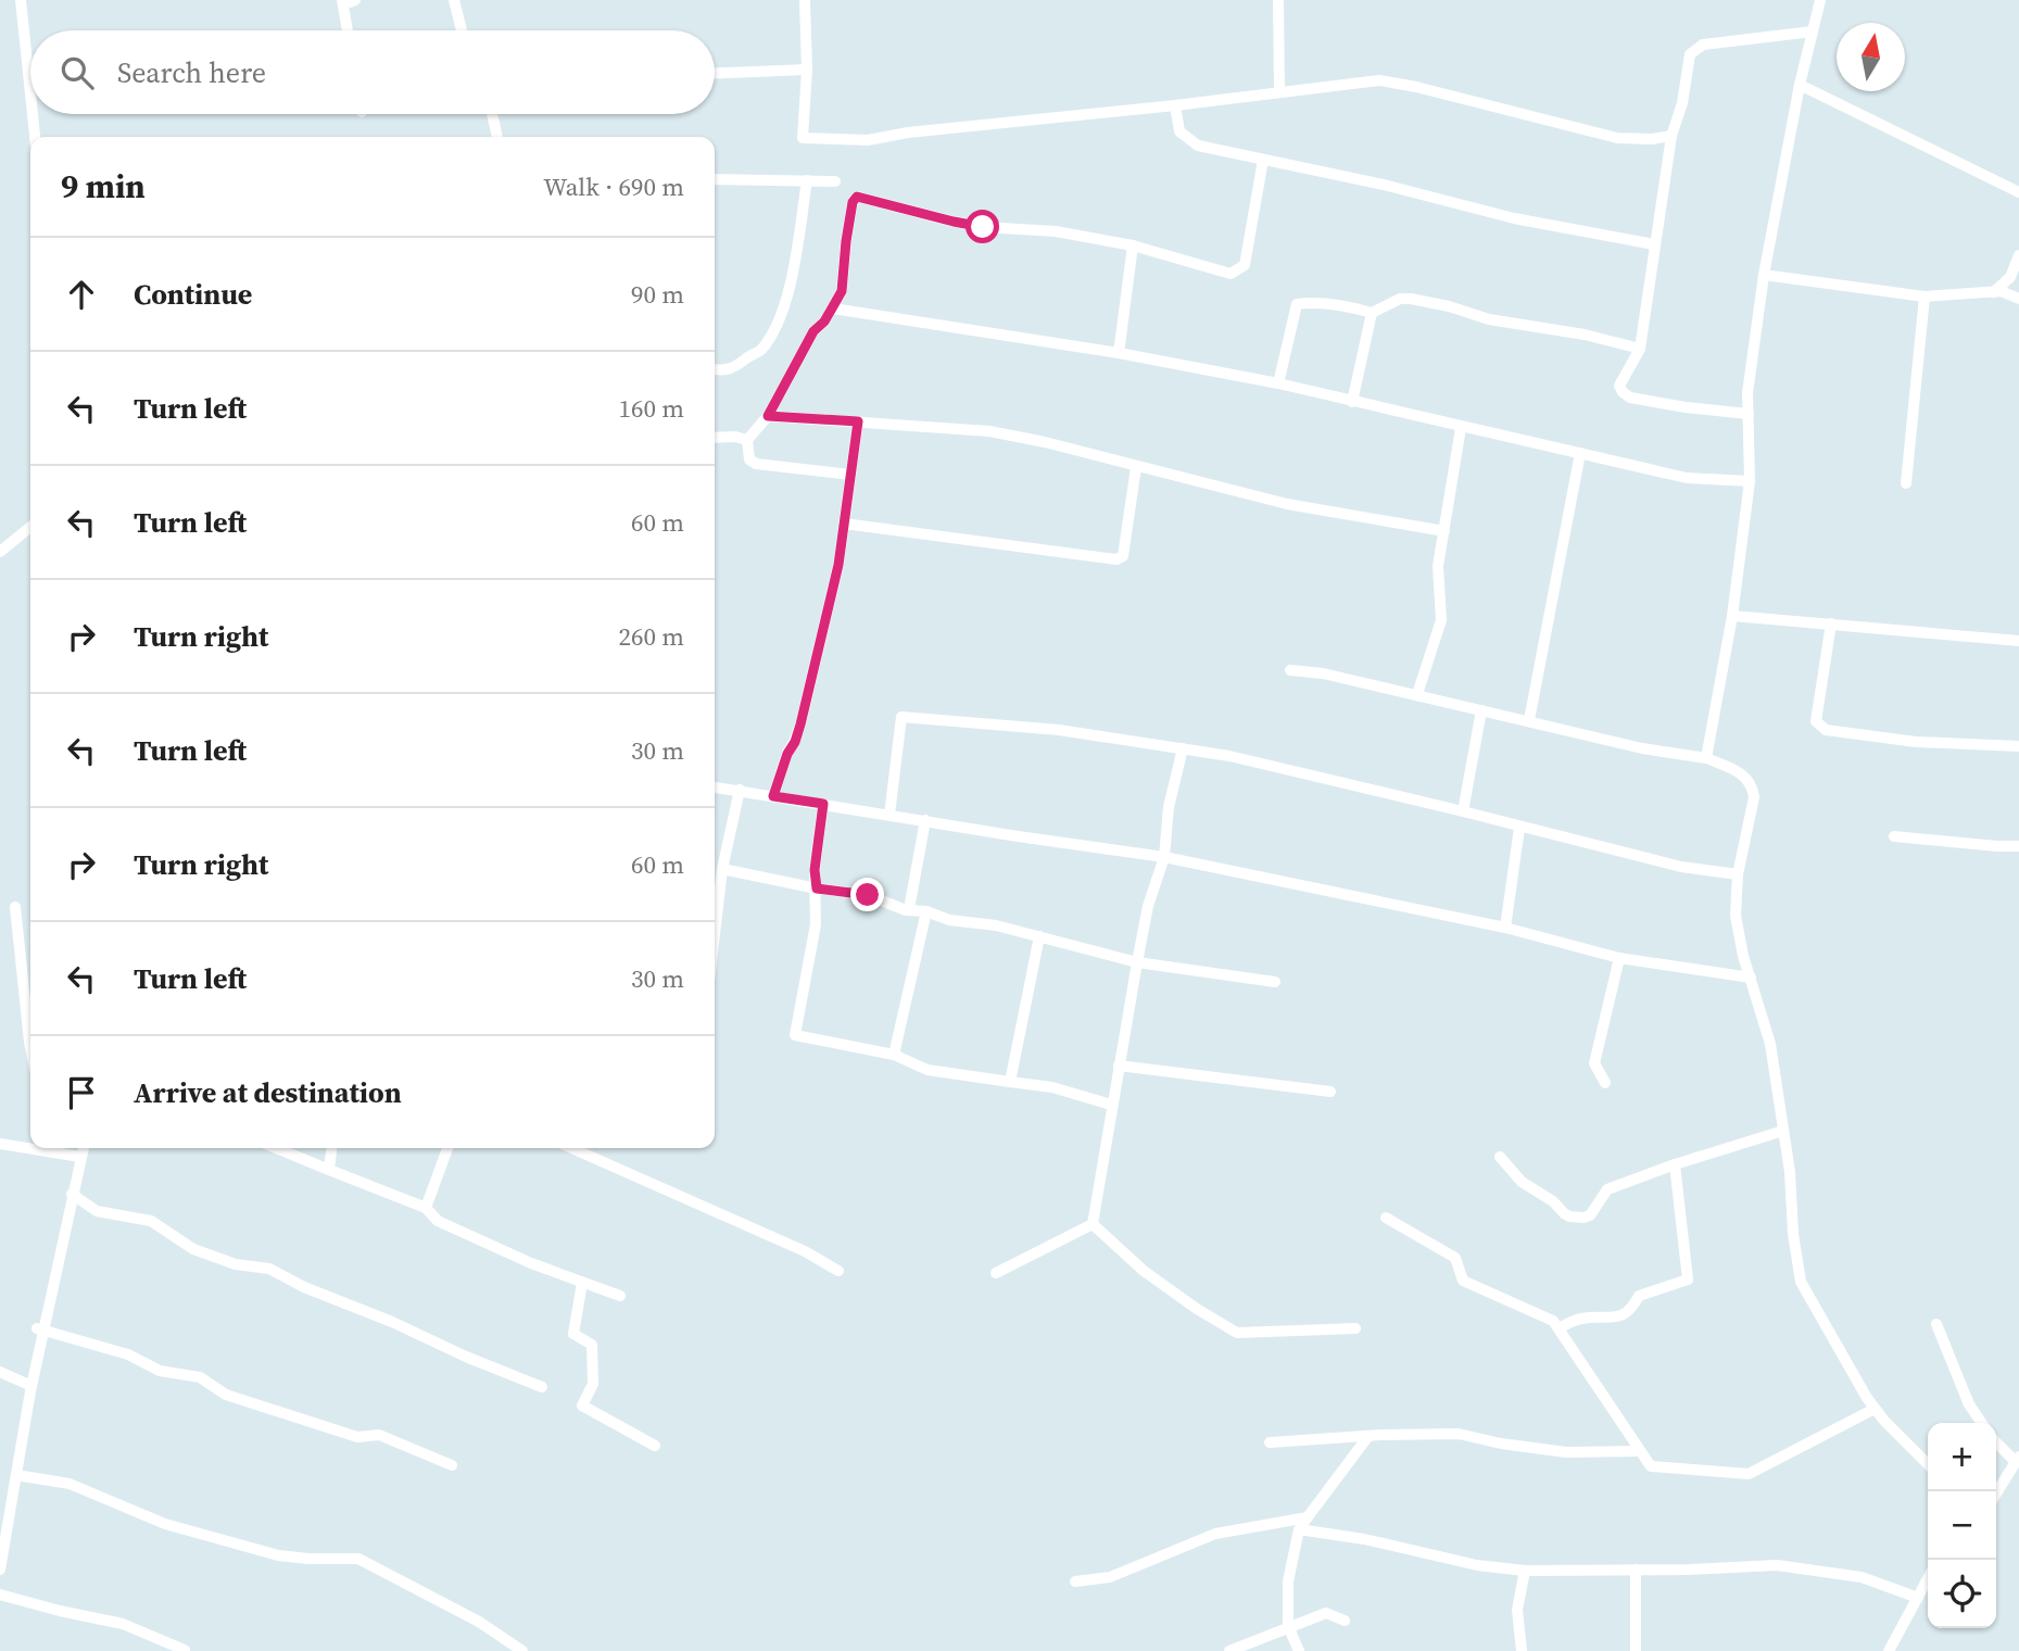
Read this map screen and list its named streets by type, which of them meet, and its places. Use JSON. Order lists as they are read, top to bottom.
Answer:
{
  "north": "top",
  "page": {
    "search": "Search here",
    "heading": ["9 min", "Walk · 690 m"],
    "list": [
      ["Continue", "90 m"],
      ["Turn left", "160 m"],
      ["Turn left", "60 m"],
      ["Turn right", "260 m"],
      ["Turn left", "30 m"],
      ["Turn right", "60 m"],
      ["Turn left", "30 m"],
      "Arrive at destination"
    ],
    "map_buttons": ["+", "−"]
  }
}
